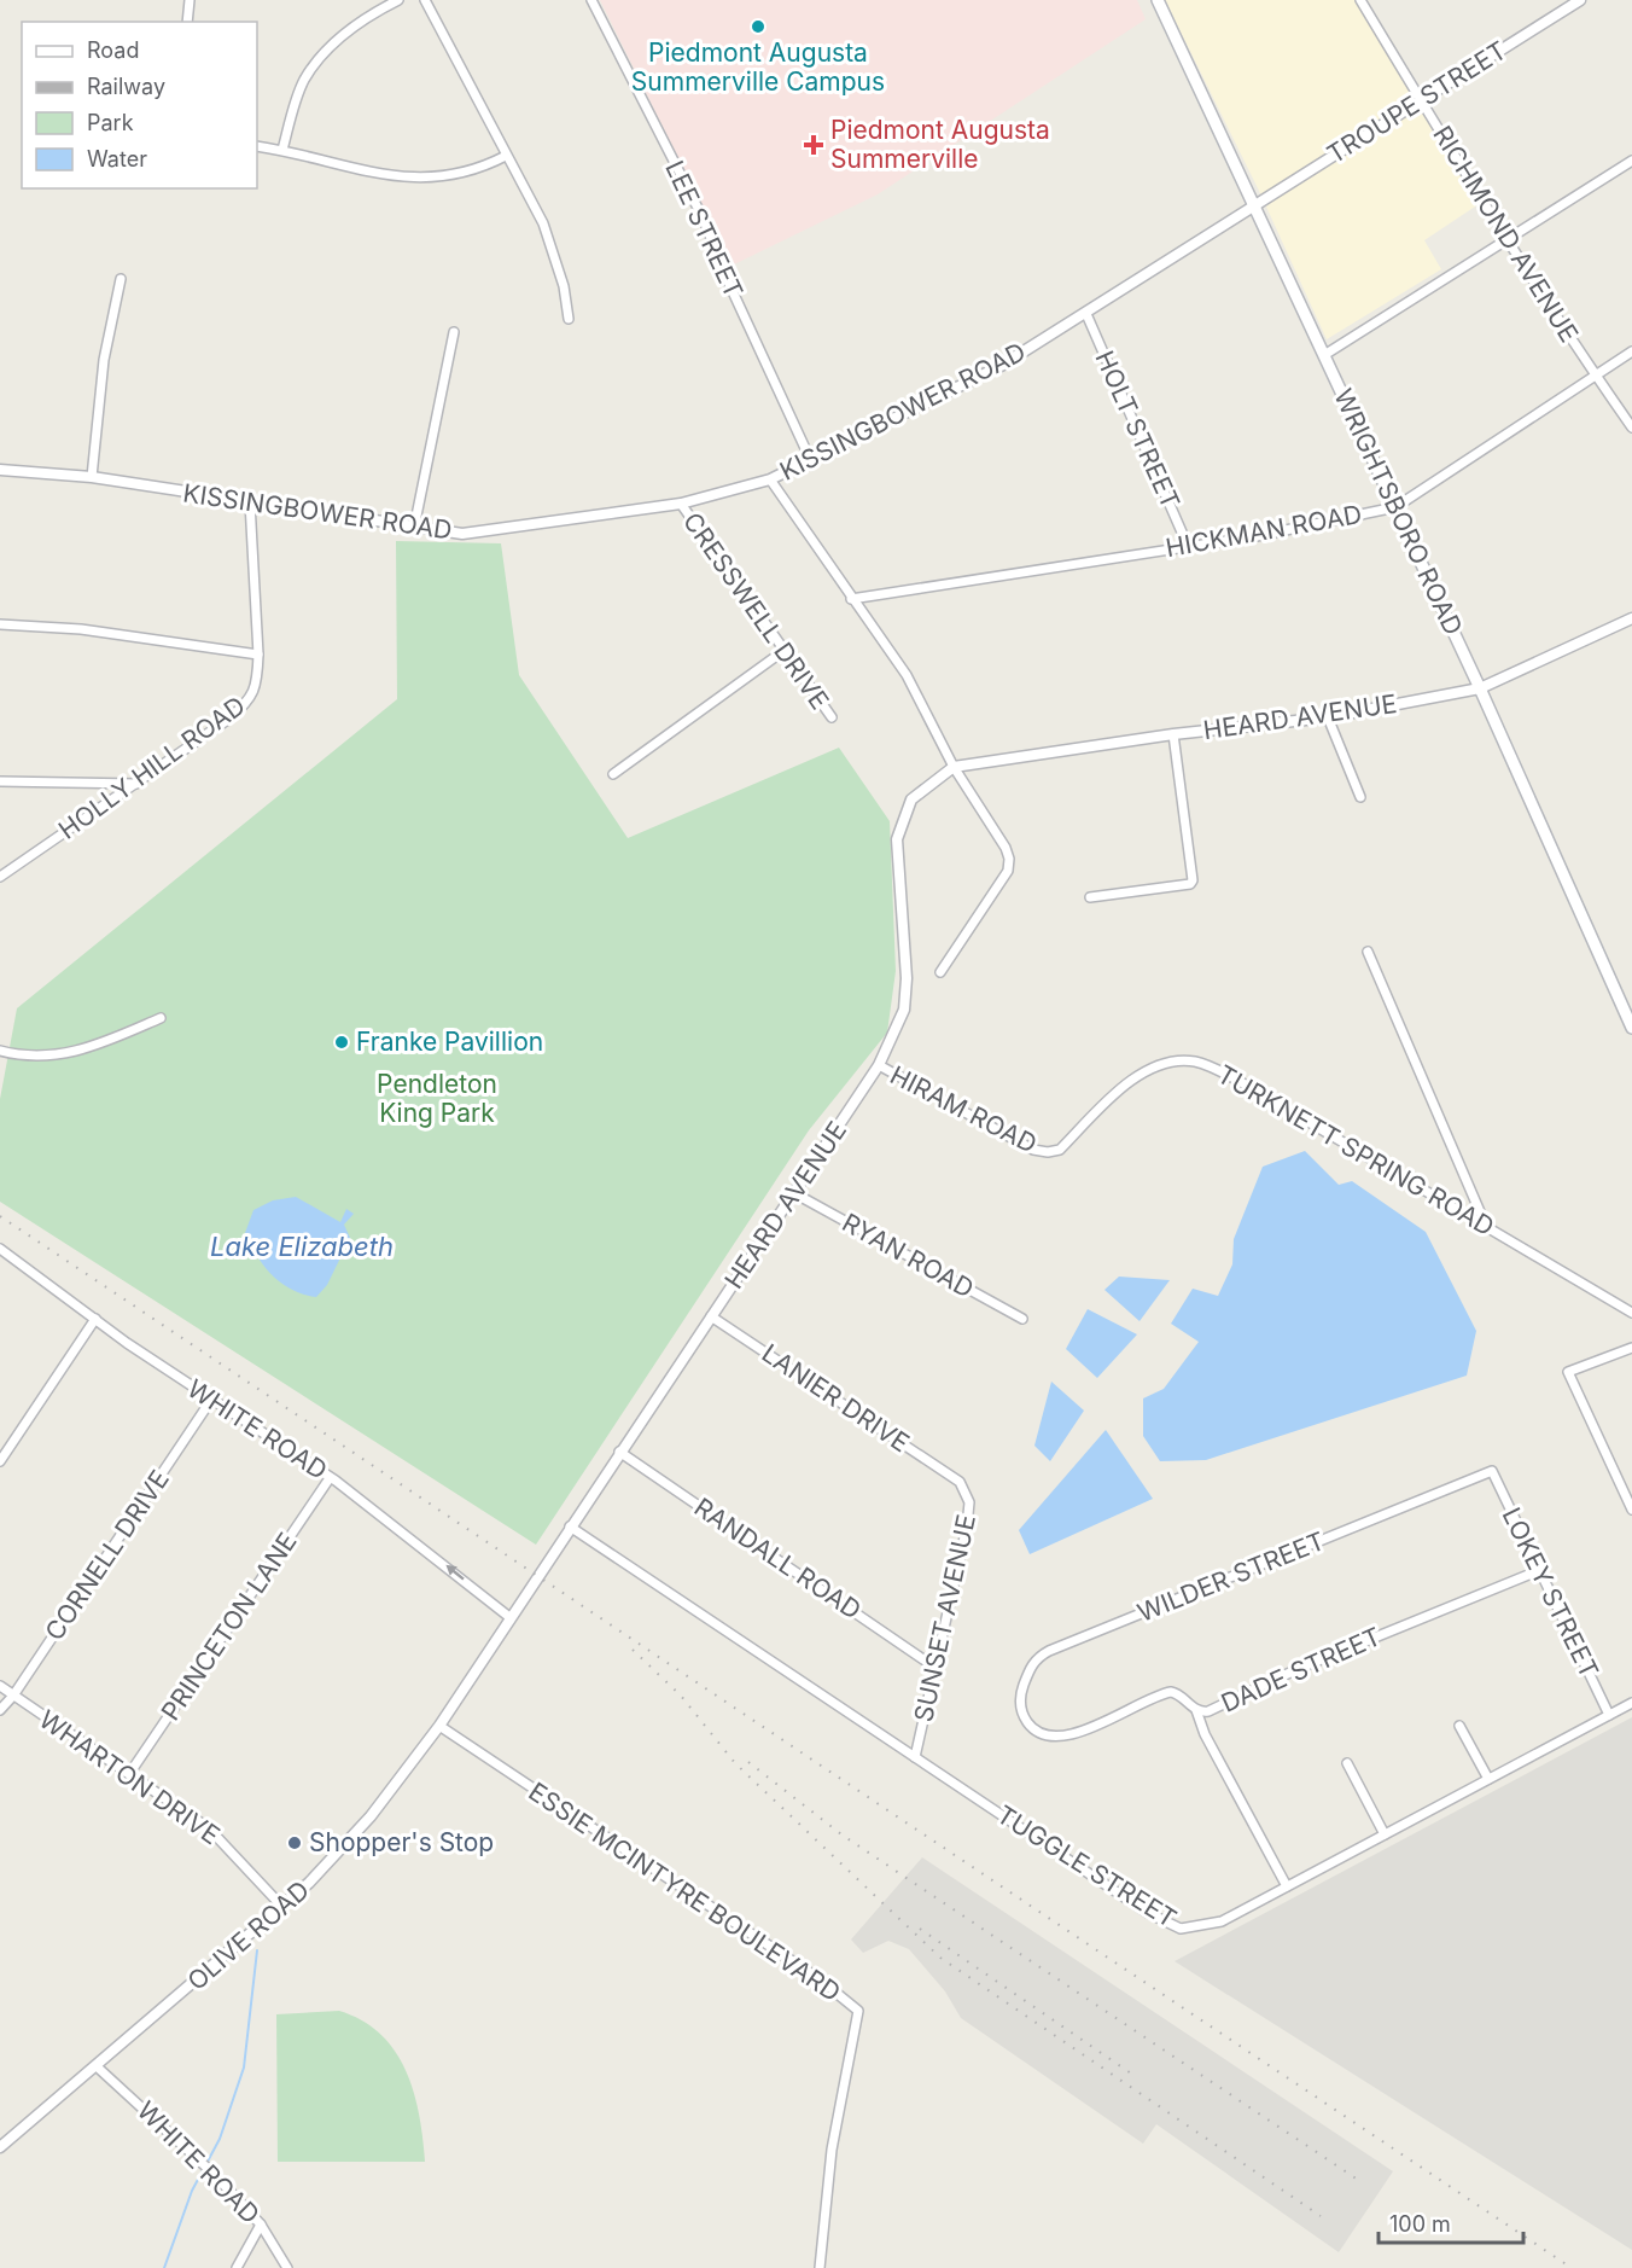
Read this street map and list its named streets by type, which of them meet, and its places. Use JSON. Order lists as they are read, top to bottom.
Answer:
{
  "streets": {
    "main road": ["WRIGHTSBORO ROAD"],
    "street": [
      "TROUPE STREET",
      "LEE STREET",
      "RICHMOND AVENUE",
      "KISSINGBOWER ROAD",
      "HOLT STREET",
      "HICKMAN ROAD",
      "CRESSWELL DRIVE",
      "HEARD AVENUE",
      "HOLLY HILL ROAD",
      "HIRAM ROAD",
      "TURKNETT SPRING ROAD",
      "RYAN ROAD",
      "LANIER DRIVE",
      "WHITE ROAD",
      "CORNELL DRIVE",
      "RANDALL ROAD",
      "WILDER STREET",
      "LOKEY STREET",
      "SUNSET AVENUE",
      "PRINCETON LANE",
      "DADE STREET",
      "WHARTON DRIVE",
      "TUGGLE STREET",
      "ESSIE MCINTYRE BOULEVARD",
      "OLIVE ROAD"
    ]
  },
  "crossings": [
    ["TROUPE STREET", "RICHMOND AVENUE"],
    ["TROUPE STREET", "KISSINGBOWER ROAD"],
    ["TROUPE STREET", "WRIGHTSBORO ROAD"],
    ["LEE STREET", "KISSINGBOWER ROAD"],
    ["RICHMOND AVENUE", "HICKMAN ROAD"],
    ["KISSINGBOWER ROAD", "HOLT STREET"],
    ["KISSINGBOWER ROAD", "WRIGHTSBORO ROAD"],
    ["KISSINGBOWER ROAD", "CRESSWELL DRIVE"],
    ["KISSINGBOWER ROAD", "HOLLY HILL ROAD"],
    ["HOLT STREET", "HICKMAN ROAD"],
    ["WRIGHTSBORO ROAD", "HICKMAN ROAD"],
    ["WRIGHTSBORO ROAD", "HEARD AVENUE"],
    ["HEARD AVENUE", "HIRAM ROAD"],
    ["HEARD AVENUE", "RYAN ROAD"],
    ["HEARD AVENUE", "LANIER DRIVE"],
    ["HEARD AVENUE", "WHITE ROAD"],
    ["HEARD AVENUE", "RANDALL ROAD"],
    ["HEARD AVENUE", "TUGGLE STREET"],
    ["HEARD AVENUE", "OLIVE ROAD"],
    ["HIRAM ROAD", "TURKNETT SPRING ROAD"],
    ["LANIER DRIVE", "SUNSET AVENUE"],
    ["WHITE ROAD", "CORNELL DRIVE"],
    ["WHITE ROAD", "PRINCETON LANE"],
    ["WHITE ROAD", "OLIVE ROAD"],
    ["CORNELL DRIVE", "WHARTON DRIVE"],
    ["RANDALL ROAD", "SUNSET AVENUE"],
    ["WILDER STREET", "LOKEY STREET"],
    ["WILDER STREET", "DADE STREET"],
    ["LOKEY STREET", "DADE STREET"],
    ["LOKEY STREET", "TUGGLE STREET"],
    ["SUNSET AVENUE", "TUGGLE STREET"],
    ["PRINCETON LANE", "WHARTON DRIVE"],
    ["WHARTON DRIVE", "OLIVE ROAD"],
    ["ESSIE MCINTYRE BOULEVARD", "OLIVE ROAD"]
  ],
  "water": ["Lake Elizabeth"],
  "parks": ["Pendleton King Park"],
  "places": {
    "other": ["Piedmont Augusta Summerville Campus", "Franke Pavillion", "Shopper's Stop"],
    "health": ["Piedmont Augusta Summerville"]
  },
  "legend": [
    "Road",
    "Railway",
    "Park",
    "Water"
  ],
  "scale_bar": "100 m"
}
